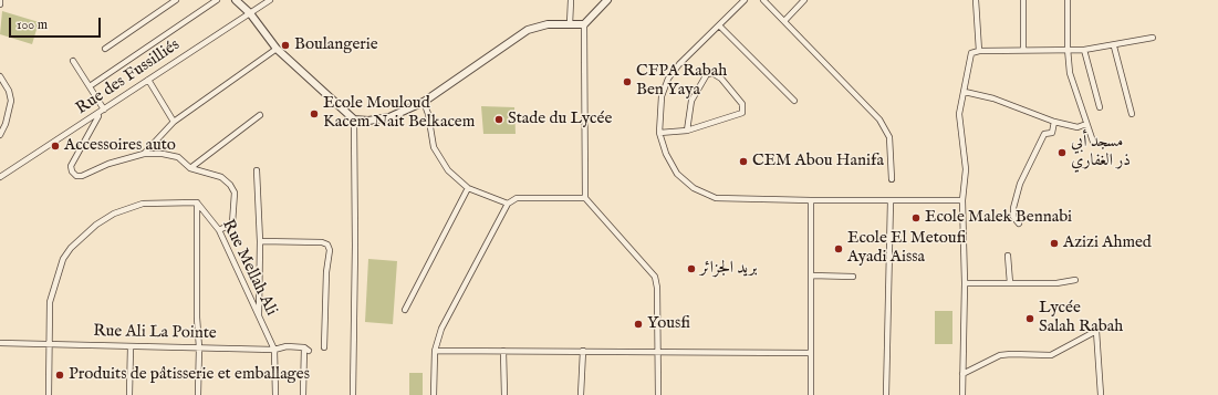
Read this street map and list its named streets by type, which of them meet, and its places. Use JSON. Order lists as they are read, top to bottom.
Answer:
{
  "streets": {
    "street": ["Rue des Fussilliés", "Rue Mellah Ali", "Rue Ali La Pointe"]
  },
  "crossings": [
    ["Rue Mellah Ali", "Rue Ali La Pointe"]
  ],
  "places": [
    "Boulangerie",
    "CFPA Rabah Ben Yaya",
    "Ecole Mouloud Kacem Nait Belkacem",
    "Stade du Lycée",
    "Accessoires auto",
    "مسجد أبي ذر الغفاري",
    "CEM Abou Hanifa",
    "Ecole Malek Bennabi",
    "Azizi Ahmed",
    "Ecole El Metoufi Ayadi Aissa",
    "بريد الجزائر",
    "Lycée Salah Rabah",
    "Yousfi",
    "Produits de pâtisserie et emballages"
  ],
  "scale_bar": "100 m"
}
